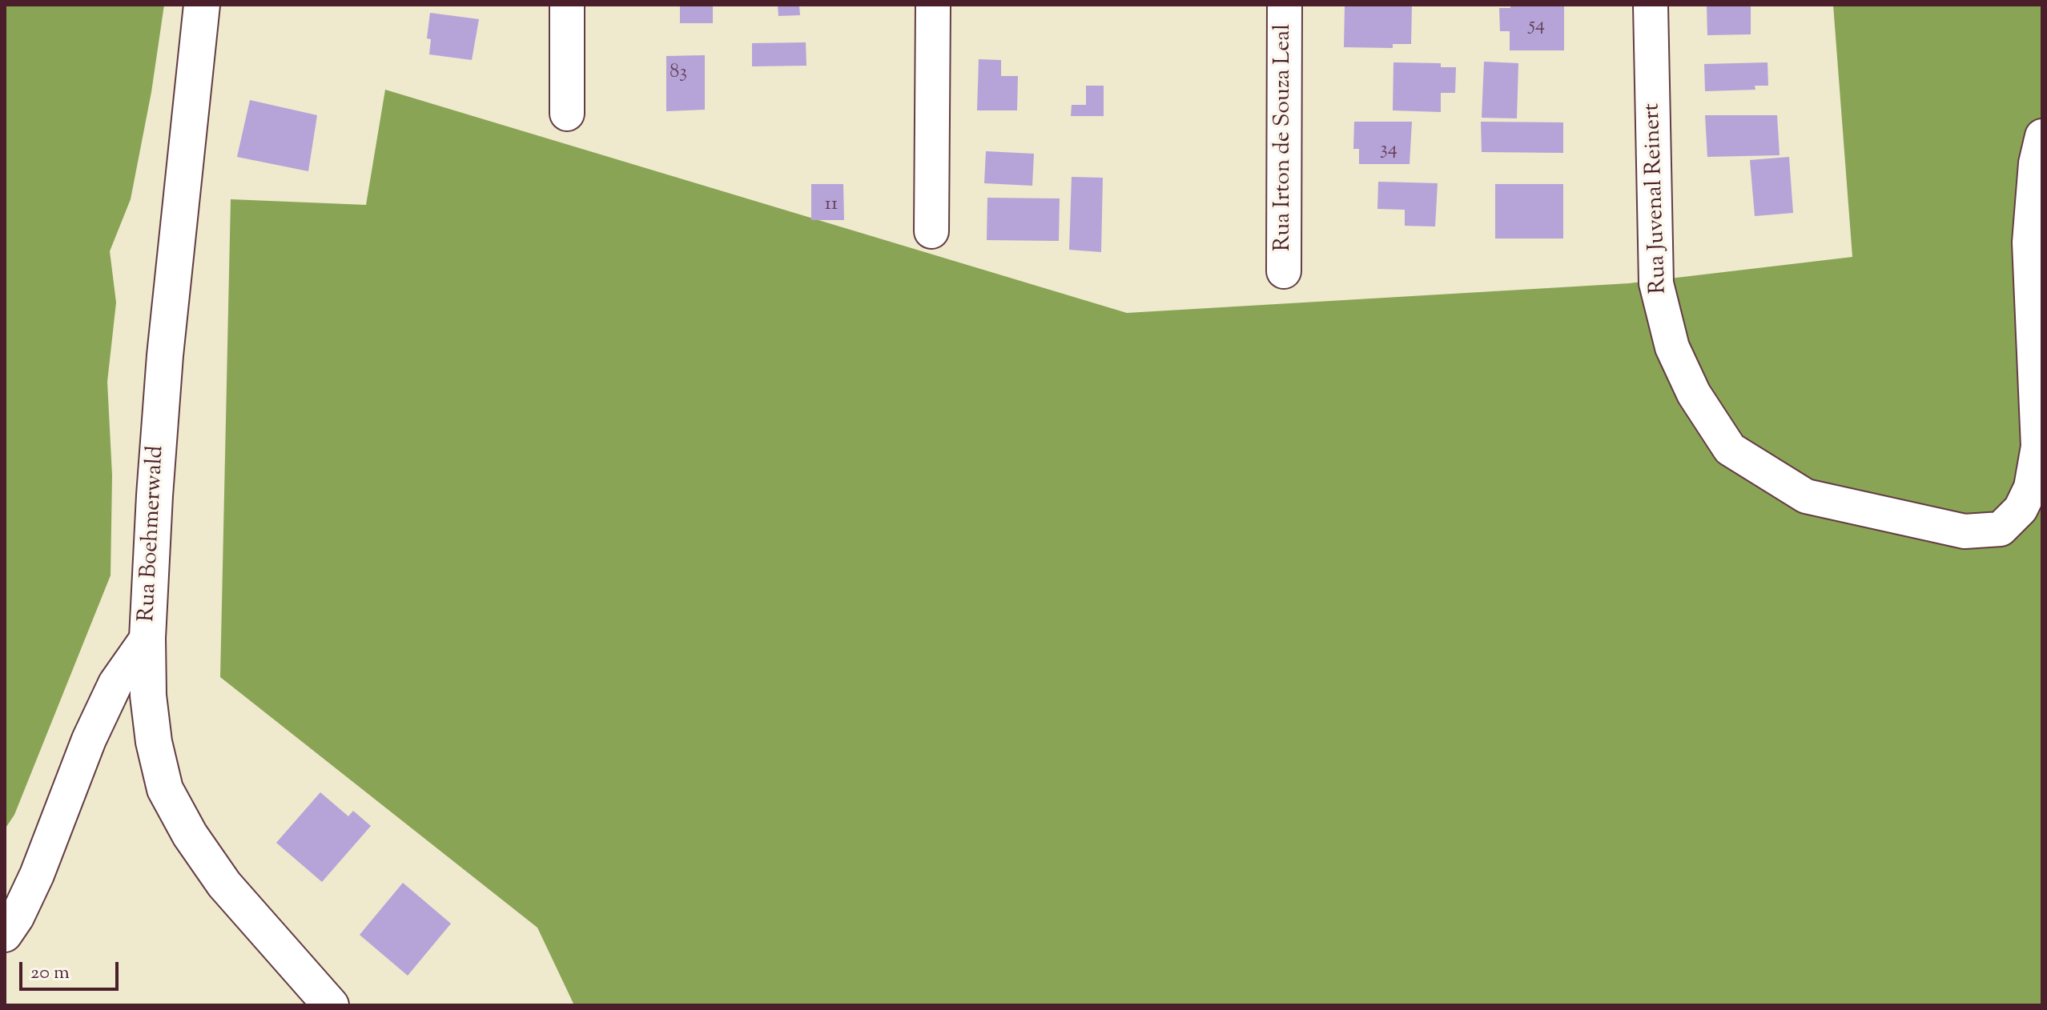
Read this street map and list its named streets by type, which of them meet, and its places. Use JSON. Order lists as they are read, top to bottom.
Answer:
{
  "streets": {
    "main road": ["Rua Boehmerwald"],
    "street": ["Rua Irton de Souza Leal", "Rua Juvenal Reinert"]
  },
  "house_numbers": [
    "54",
    "83",
    "34",
    "11"
  ],
  "scale_bar": "20 m"
}
